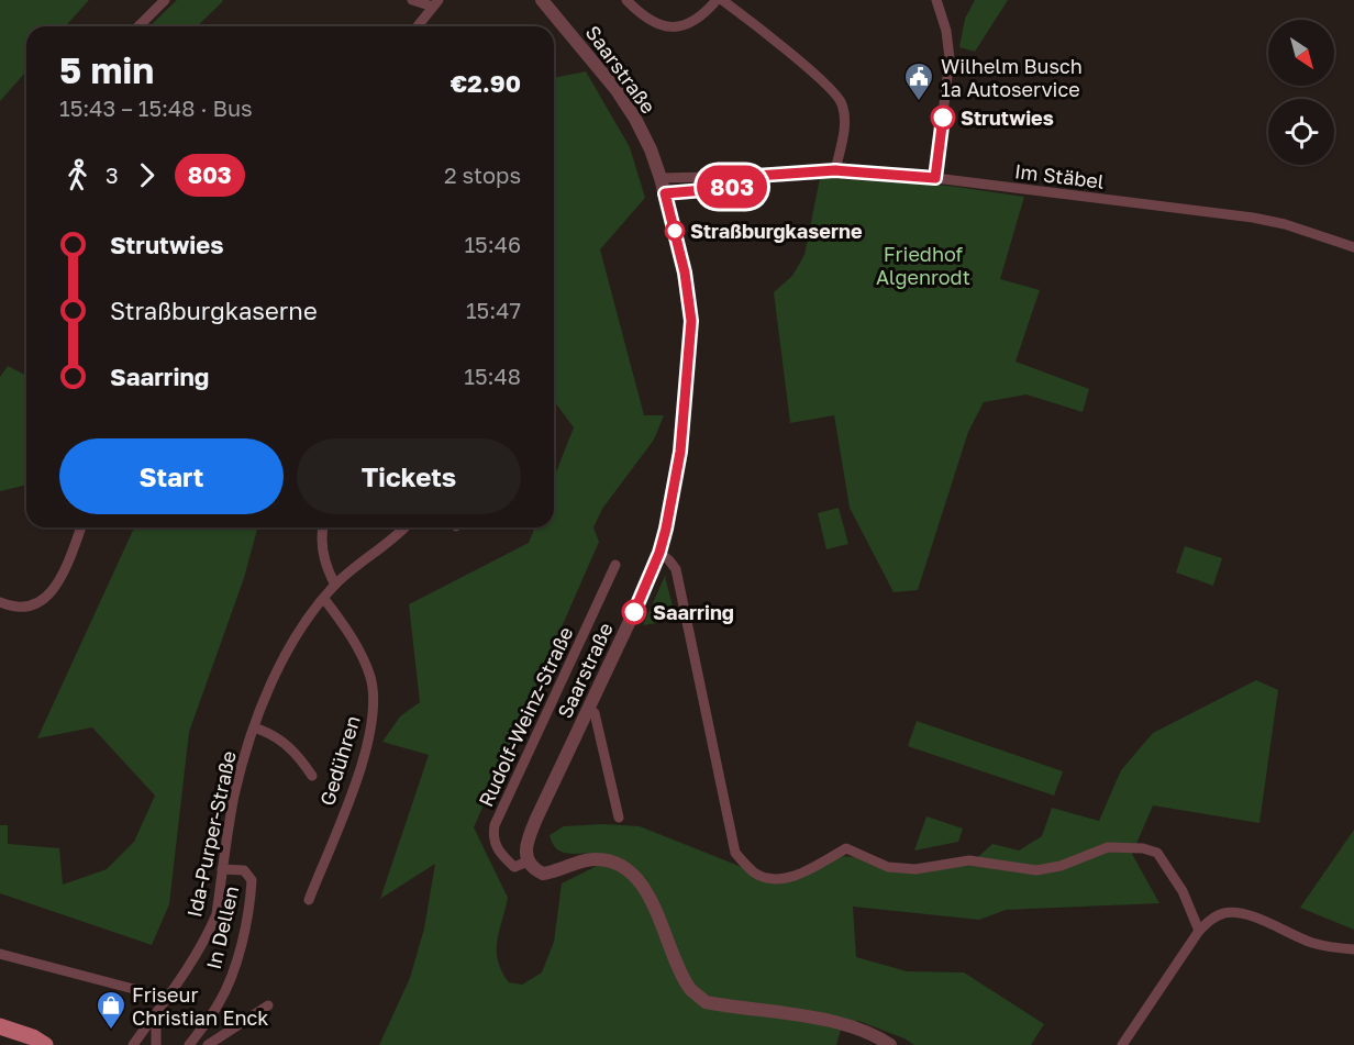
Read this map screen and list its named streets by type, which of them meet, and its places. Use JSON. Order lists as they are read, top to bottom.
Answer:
{
  "streets": {
    "street": [
      "Saarstraße",
      "Im Stäbel",
      "Rudolf-Weinz-Straße",
      "Gedühren",
      "Ida-Purper-Straße",
      "In Dellen"
    ]
  },
  "crossings": [
    ["Saarstraße", "Im Stäbel"],
    ["Saarstraße", "Rudolf-Weinz-Straße"],
    ["Gedühren", "Ida-Purper-Straße"],
    ["Ida-Purper-Straße", "In Dellen"]
  ],
  "parks": ["Friedhof Algenrodt"],
  "places": {
    "public building": ["Wilhelm Busch 1a Autoservice"],
    "other": ["Strutwies", "Straßburgkaserne", "Saarring"],
    "shop": ["Friseur Christian Enck"]
  },
  "lines": ["bus line 803"],
  "north": "bottom right",
  "page": {
    "on_map": "803",
    "heading": ["5 min", "15:43 – 15:48 · Bus", "€2.90"],
    "legs": ["3", "803", "2 stops"],
    "list": [
      {
        "name": "Strutwies",
        "value": "15:46"
      },
      {
        "name": "Straßburgkaserne",
        "value": "15:47"
      },
      {
        "name": "Saarring",
        "value": "15:48"
      }
    ],
    "buttons": ["Start", "Tickets"]
  }
}
